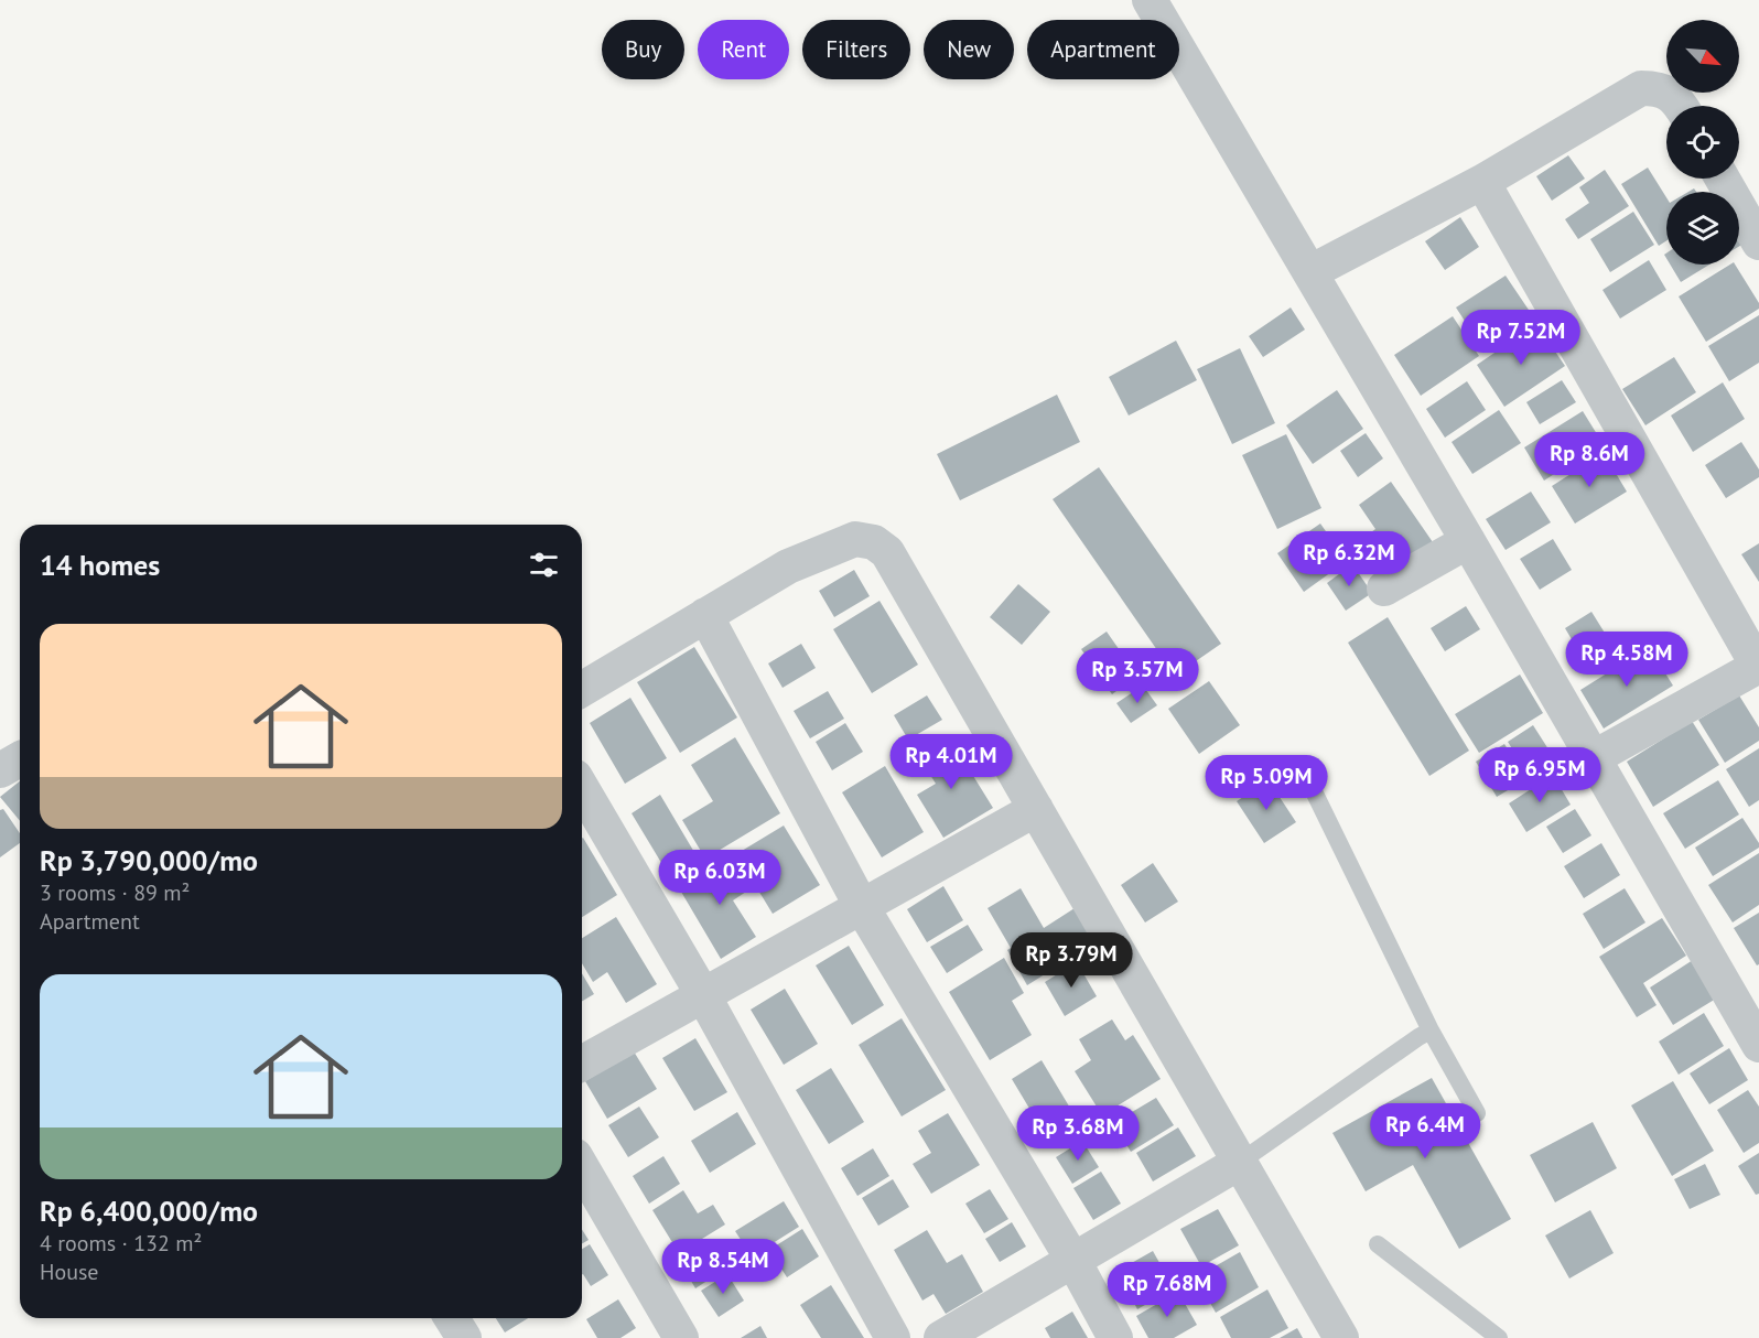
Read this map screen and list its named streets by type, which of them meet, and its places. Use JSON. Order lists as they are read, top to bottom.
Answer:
{
  "north": "bottom right",
  "page": {
    "chip": [
      "Buy",
      "Rent",
      "Filters",
      "New",
      "Apartment"
    ],
    "price": [
      "Rp 7.52M",
      "Rp 8.6M",
      "Rp 6.32M",
      "Rp 4.58M",
      "Rp 3.57M",
      "Rp 4.01M",
      "Rp 6.95M",
      "Rp 5.09M",
      "Rp 6.03M",
      "Rp 3.79M",
      "Rp 6.4M",
      "Rp 3.68M",
      "Rp 8.54M",
      "Rp 7.68M"
    ],
    "heading": "14 homes",
    "list": [
      {
        "name": "Rp 3,790,000/mo",
        "note": "3 rooms · 89 m² · Apartment"
      },
      {
        "name": "Rp 6,400,000/mo",
        "note": "4 rooms · 132 m² · House"
      }
    ]
  }
}
